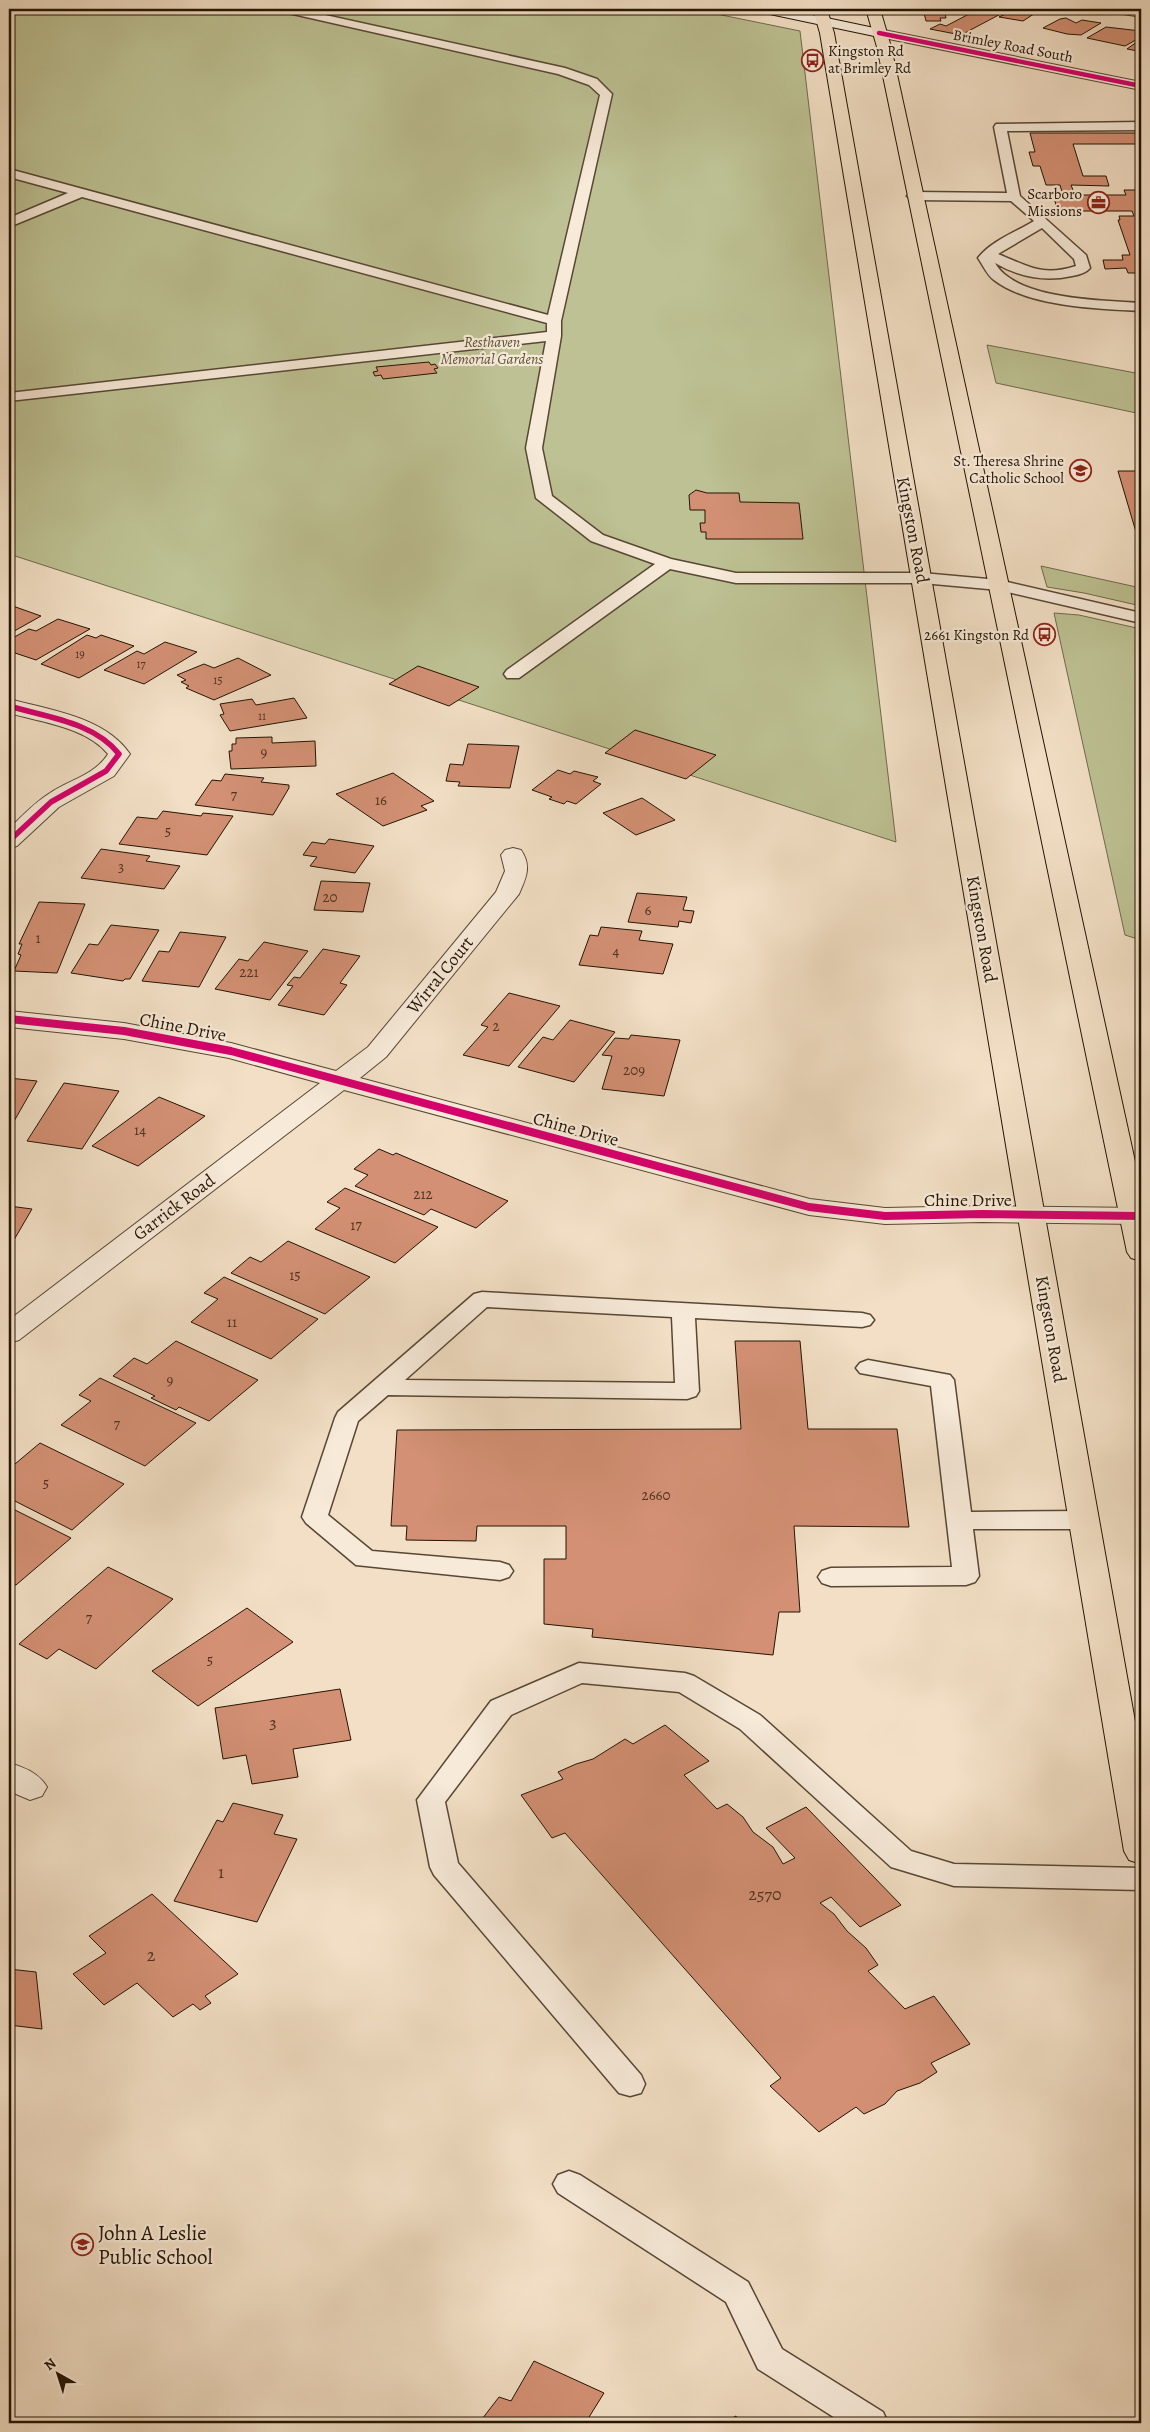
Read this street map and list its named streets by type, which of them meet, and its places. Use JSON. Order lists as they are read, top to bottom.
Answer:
{
  "streets": {
    "main road": ["Kingston Road"],
    "street": [
      "Brimley Road South",
      "Wirral Court",
      "Chine Drive",
      "Garrick Road"
    ]
  },
  "crossings": [
    ["Brimley Road South", "Kingston Road"],
    ["Kingston Road", "Chine Drive"],
    ["Wirral Court", "Chine Drive"],
    ["Wirral Court", "Garrick Road"],
    ["Chine Drive", "Garrick Road"]
  ],
  "parks": ["Resthaven Memorial Gardens"],
  "places": {
    "bus stop": ["Kingston Rd at Brimley Rd", "2661 Kingston Rd"],
    "office": ["Scarboro Missions"],
    "school or university": ["St. Theresa Shrine Catholic School", "John A Leslie Public School"]
  },
  "house_numbers": [
    "19",
    "17",
    "15",
    "11",
    "9",
    "7",
    "16",
    "5",
    "3",
    "20",
    "6",
    "1",
    "4",
    "221",
    "2",
    "209",
    "14",
    "212",
    "17",
    "15",
    "11",
    "9",
    "7",
    "5",
    "2660",
    "7",
    "5",
    "3",
    "1",
    "2570",
    "2"
  ],
  "north": "top left"
}
